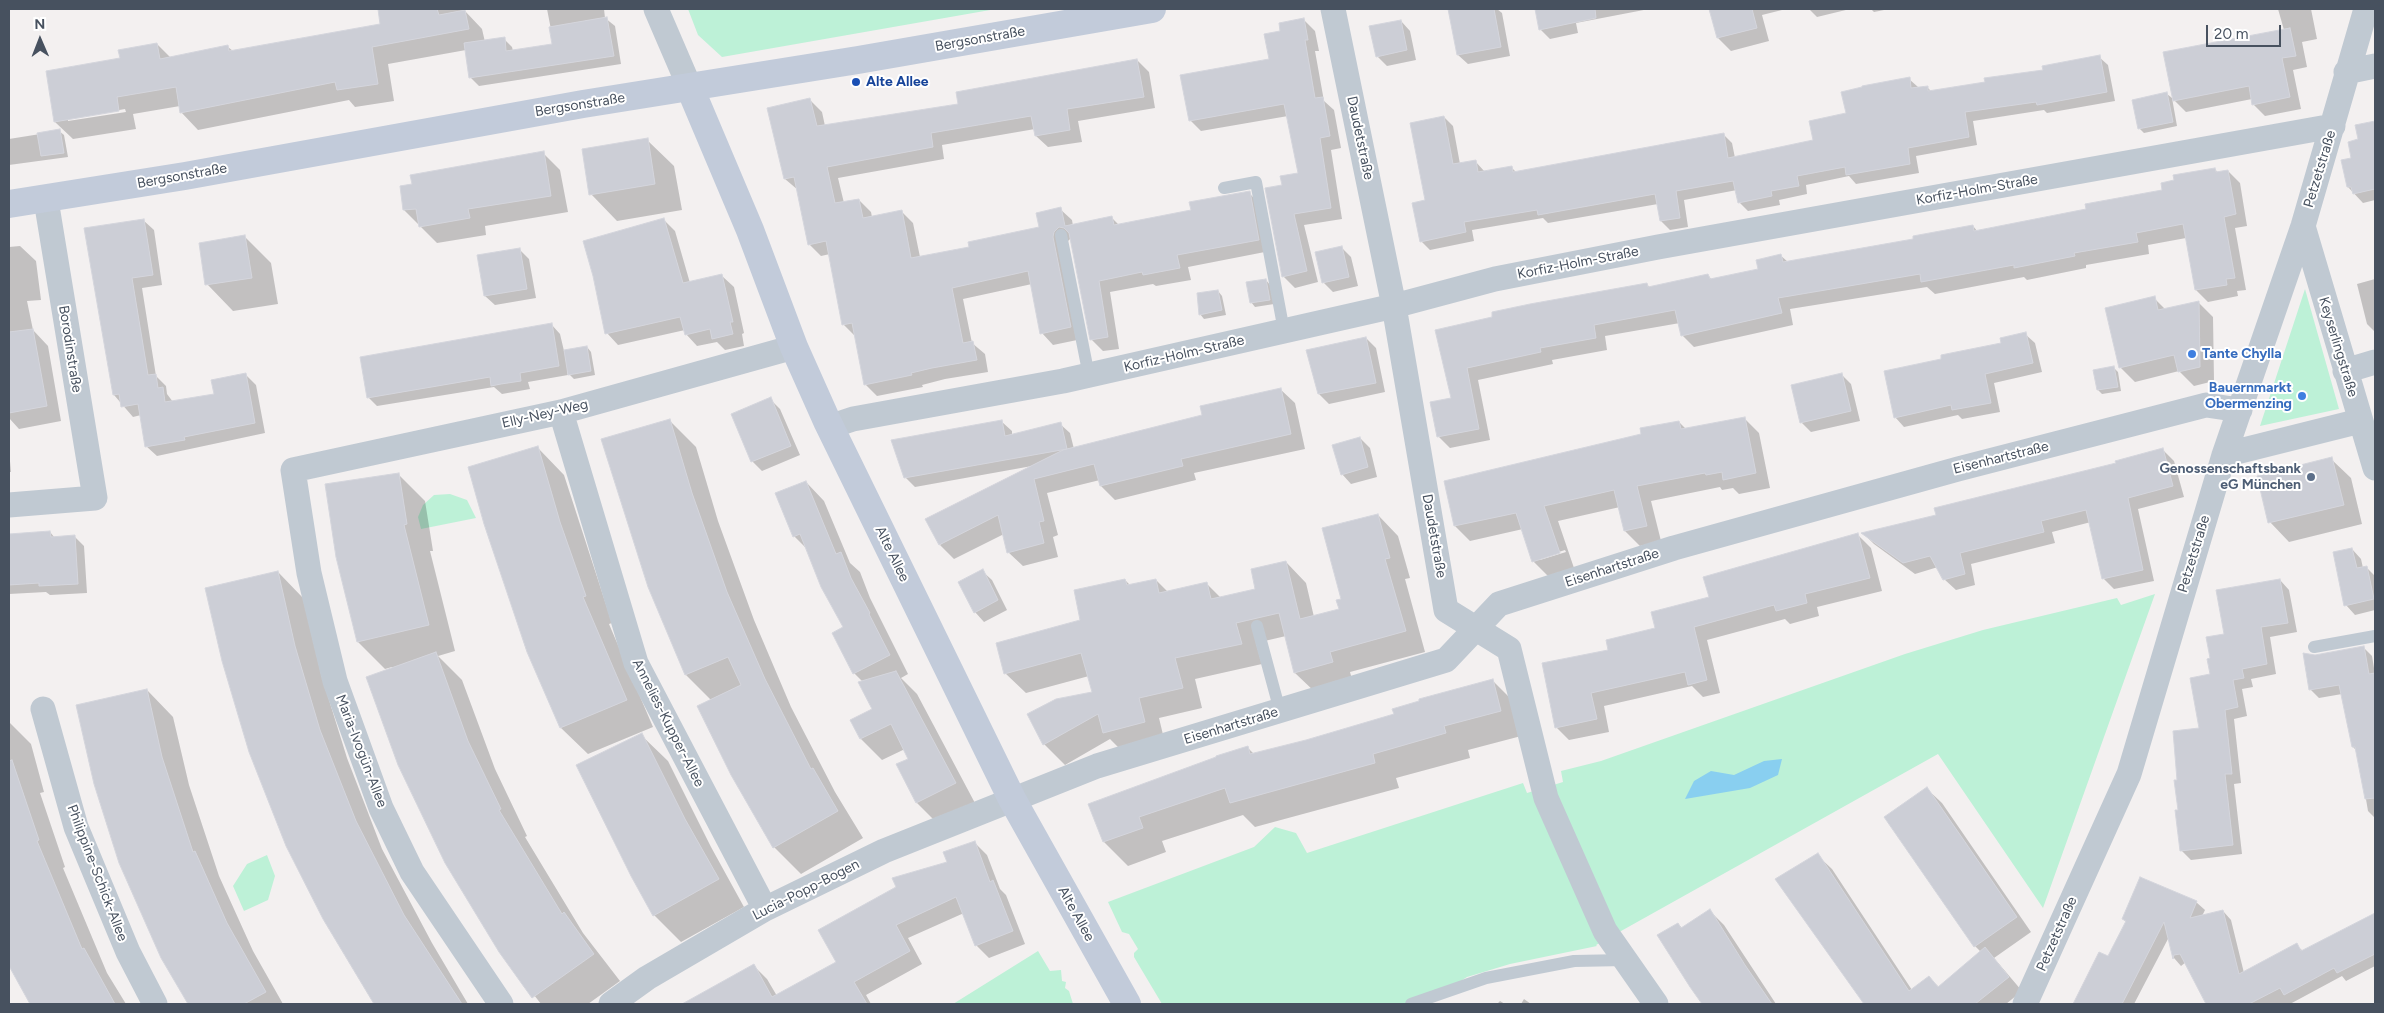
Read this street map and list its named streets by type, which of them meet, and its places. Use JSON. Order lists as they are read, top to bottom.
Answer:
{
  "streets": {
    "street": [
      "Bergsonstraße",
      "Daudetstraße",
      "Petzetstraße",
      "Korfiz-Holm-Straße",
      "Keyserlingstraße",
      "Borodinstraße",
      "Elly-Ney-Weg",
      "Eisenhartstraße",
      "Alte Allee",
      "Annelies-Kupper-Allee",
      "Maria-Ivogün-Allee",
      "Philippine-Schick-Allee",
      "Lucia-Popp-Bogen"
    ]
  },
  "crossings": [
    ["Bergsonstraße", "Borodinstraße"],
    ["Bergsonstraße", "Alte Allee"],
    ["Daudetstraße", "Korfiz-Holm-Straße"],
    ["Daudetstraße", "Eisenhartstraße"],
    ["Petzetstraße", "Korfiz-Holm-Straße"],
    ["Petzetstraße", "Keyserlingstraße"],
    ["Petzetstraße", "Eisenhartstraße"],
    ["Korfiz-Holm-Straße", "Alte Allee"],
    ["Elly-Ney-Weg", "Alte Allee"],
    ["Elly-Ney-Weg", "Annelies-Kupper-Allee"],
    ["Elly-Ney-Weg", "Maria-Ivogün-Allee"],
    ["Eisenhartstraße", "Alte Allee"],
    ["Eisenhartstraße", "Lucia-Popp-Bogen"],
    ["Alte Allee", "Lucia-Popp-Bogen"],
    ["Annelies-Kupper-Allee", "Lucia-Popp-Bogen"]
  ],
  "places": [
    "Alte Allee",
    "Tante Chylla",
    "Bauernmarkt Obermenzing",
    "Genossenschaftsbank eG München"
  ],
  "scale_bar": "20 m",
  "north": "top"
}
